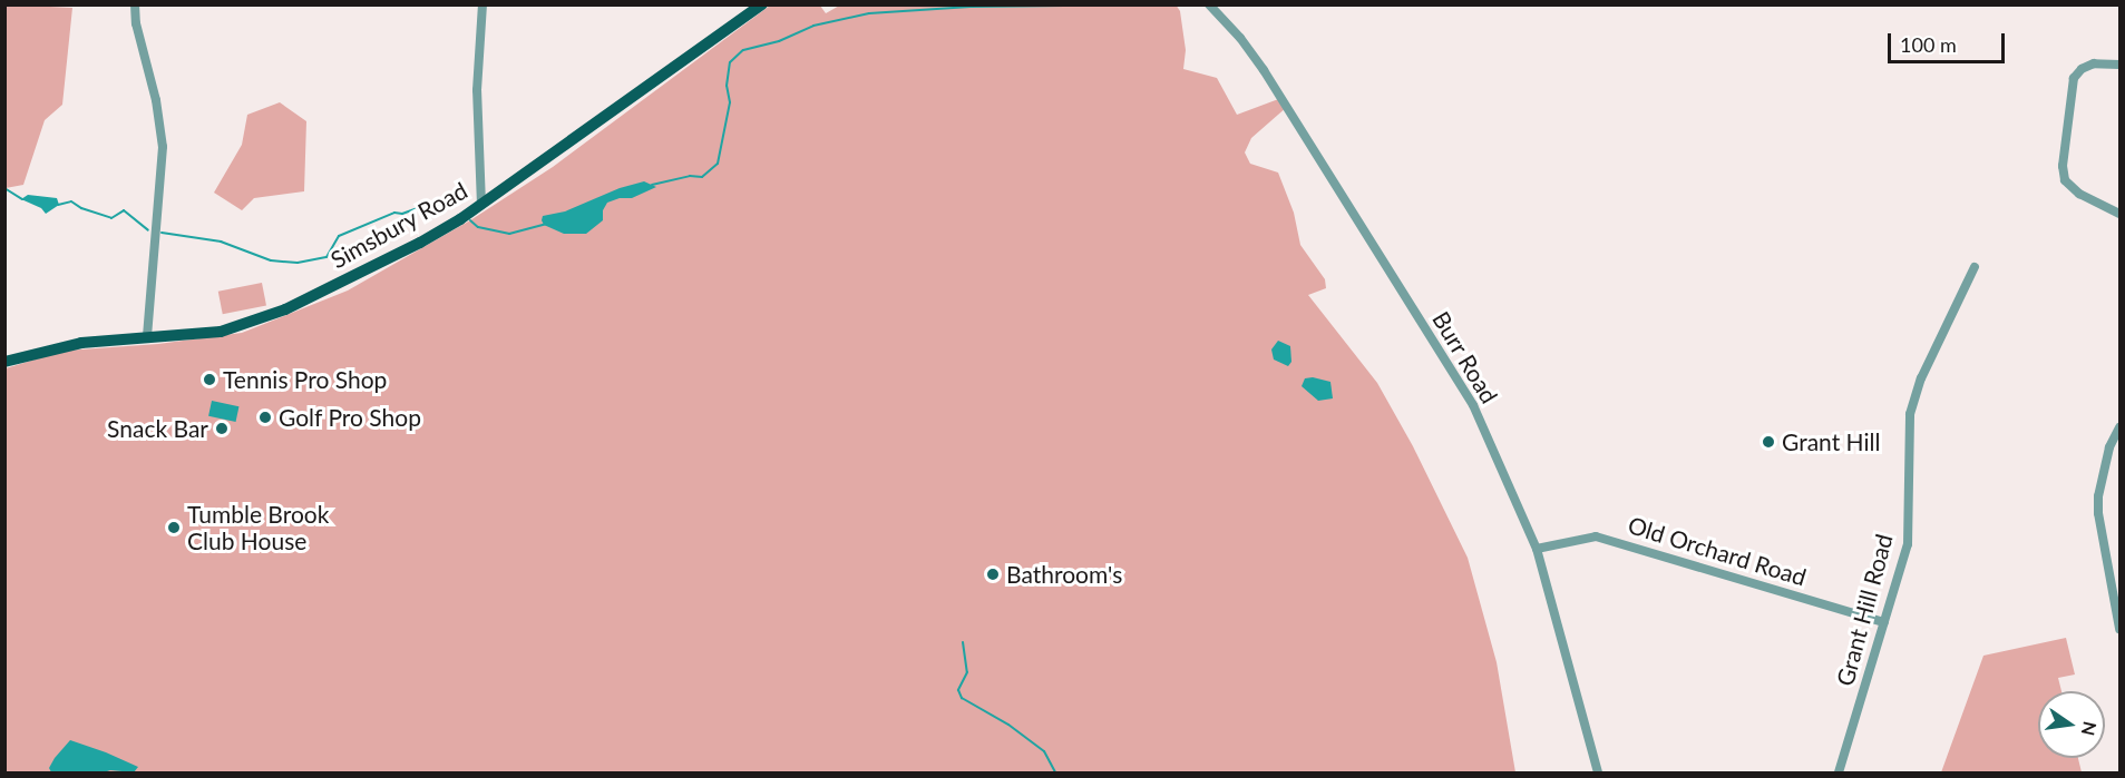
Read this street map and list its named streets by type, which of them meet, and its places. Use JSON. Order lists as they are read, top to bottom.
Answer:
{
  "streets": {
    "main road": ["Simsbury Road"],
    "street": ["Burr Road", "Old Orchard Road", "Grant Hill Road"]
  },
  "crossings": [
    ["Burr Road", "Old Orchard Road"],
    ["Old Orchard Road", "Grant Hill Road"]
  ],
  "places": [
    "Tennis Pro Shop",
    "Golf Pro Shop",
    "Snack Bar",
    "Grant Hill",
    "Tumble Brook Club House",
    "Bathroom's"
  ],
  "scale_bar": "100 m",
  "north": "right"
}
